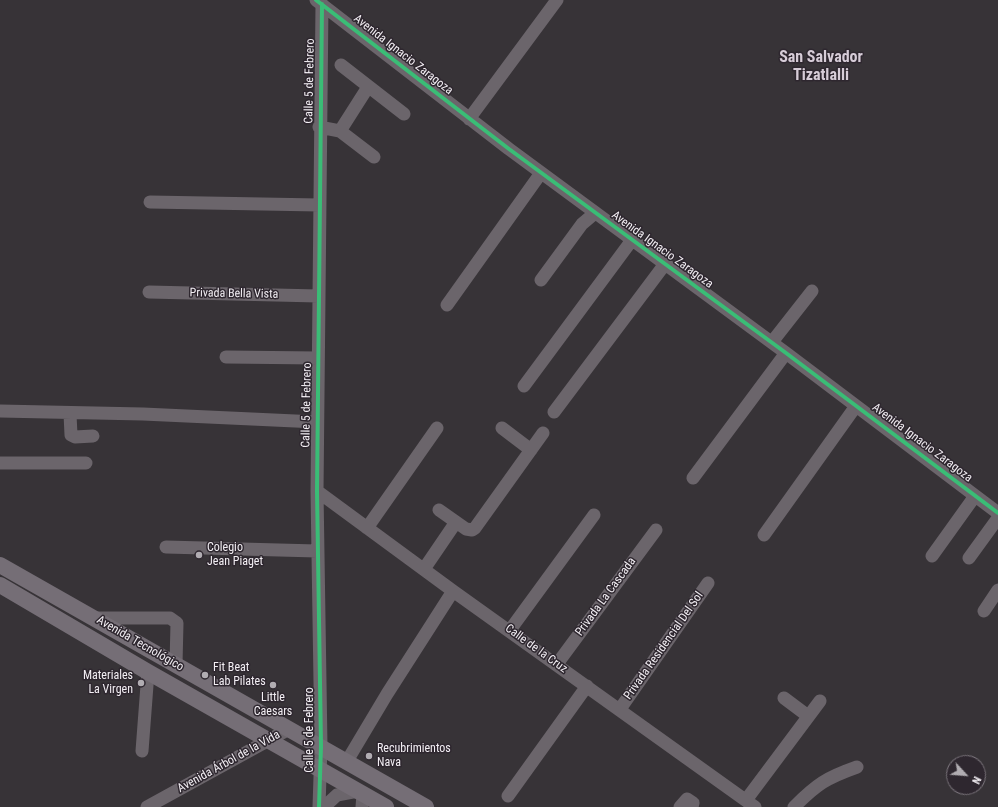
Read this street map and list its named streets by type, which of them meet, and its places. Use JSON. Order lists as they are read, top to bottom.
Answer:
{
  "streets": {
    "main road": ["Avenida Tecnológico"],
    "street": [
      "Avenida Ignacio Zaragoza",
      "Calle 5 de Febrero",
      "Privada Bella Vista",
      "Privada La Cascada",
      "Privada Residencial Del Sol",
      "Calle de la Cruz",
      "Avenida Árbol de la Vida"
    ]
  },
  "crossings": [
    ["Avenida Ignacio Zaragoza", "Calle 5 de Febrero"],
    ["Calle 5 de Febrero", "Privada Bella Vista"],
    ["Calle 5 de Febrero", "Avenida Tecnológico"],
    ["Calle 5 de Febrero", "Calle de la Cruz"],
    ["Privada La Cascada", "Calle de la Cruz"],
    ["Avenida Tecnológico", "Avenida Árbol de la Vida"],
    ["Privada Residencial Del Sol", "Calle de la Cruz"]
  ],
  "districts": ["San Salvador Tizatlalli"],
  "places": [
    "Colegio Jean Piaget",
    "Fit Beat Lab Pilates",
    "Materiales La Virgen",
    "Little Caesars",
    "Recubrimientos Nava"
  ],
  "north": "bottom right"
}
